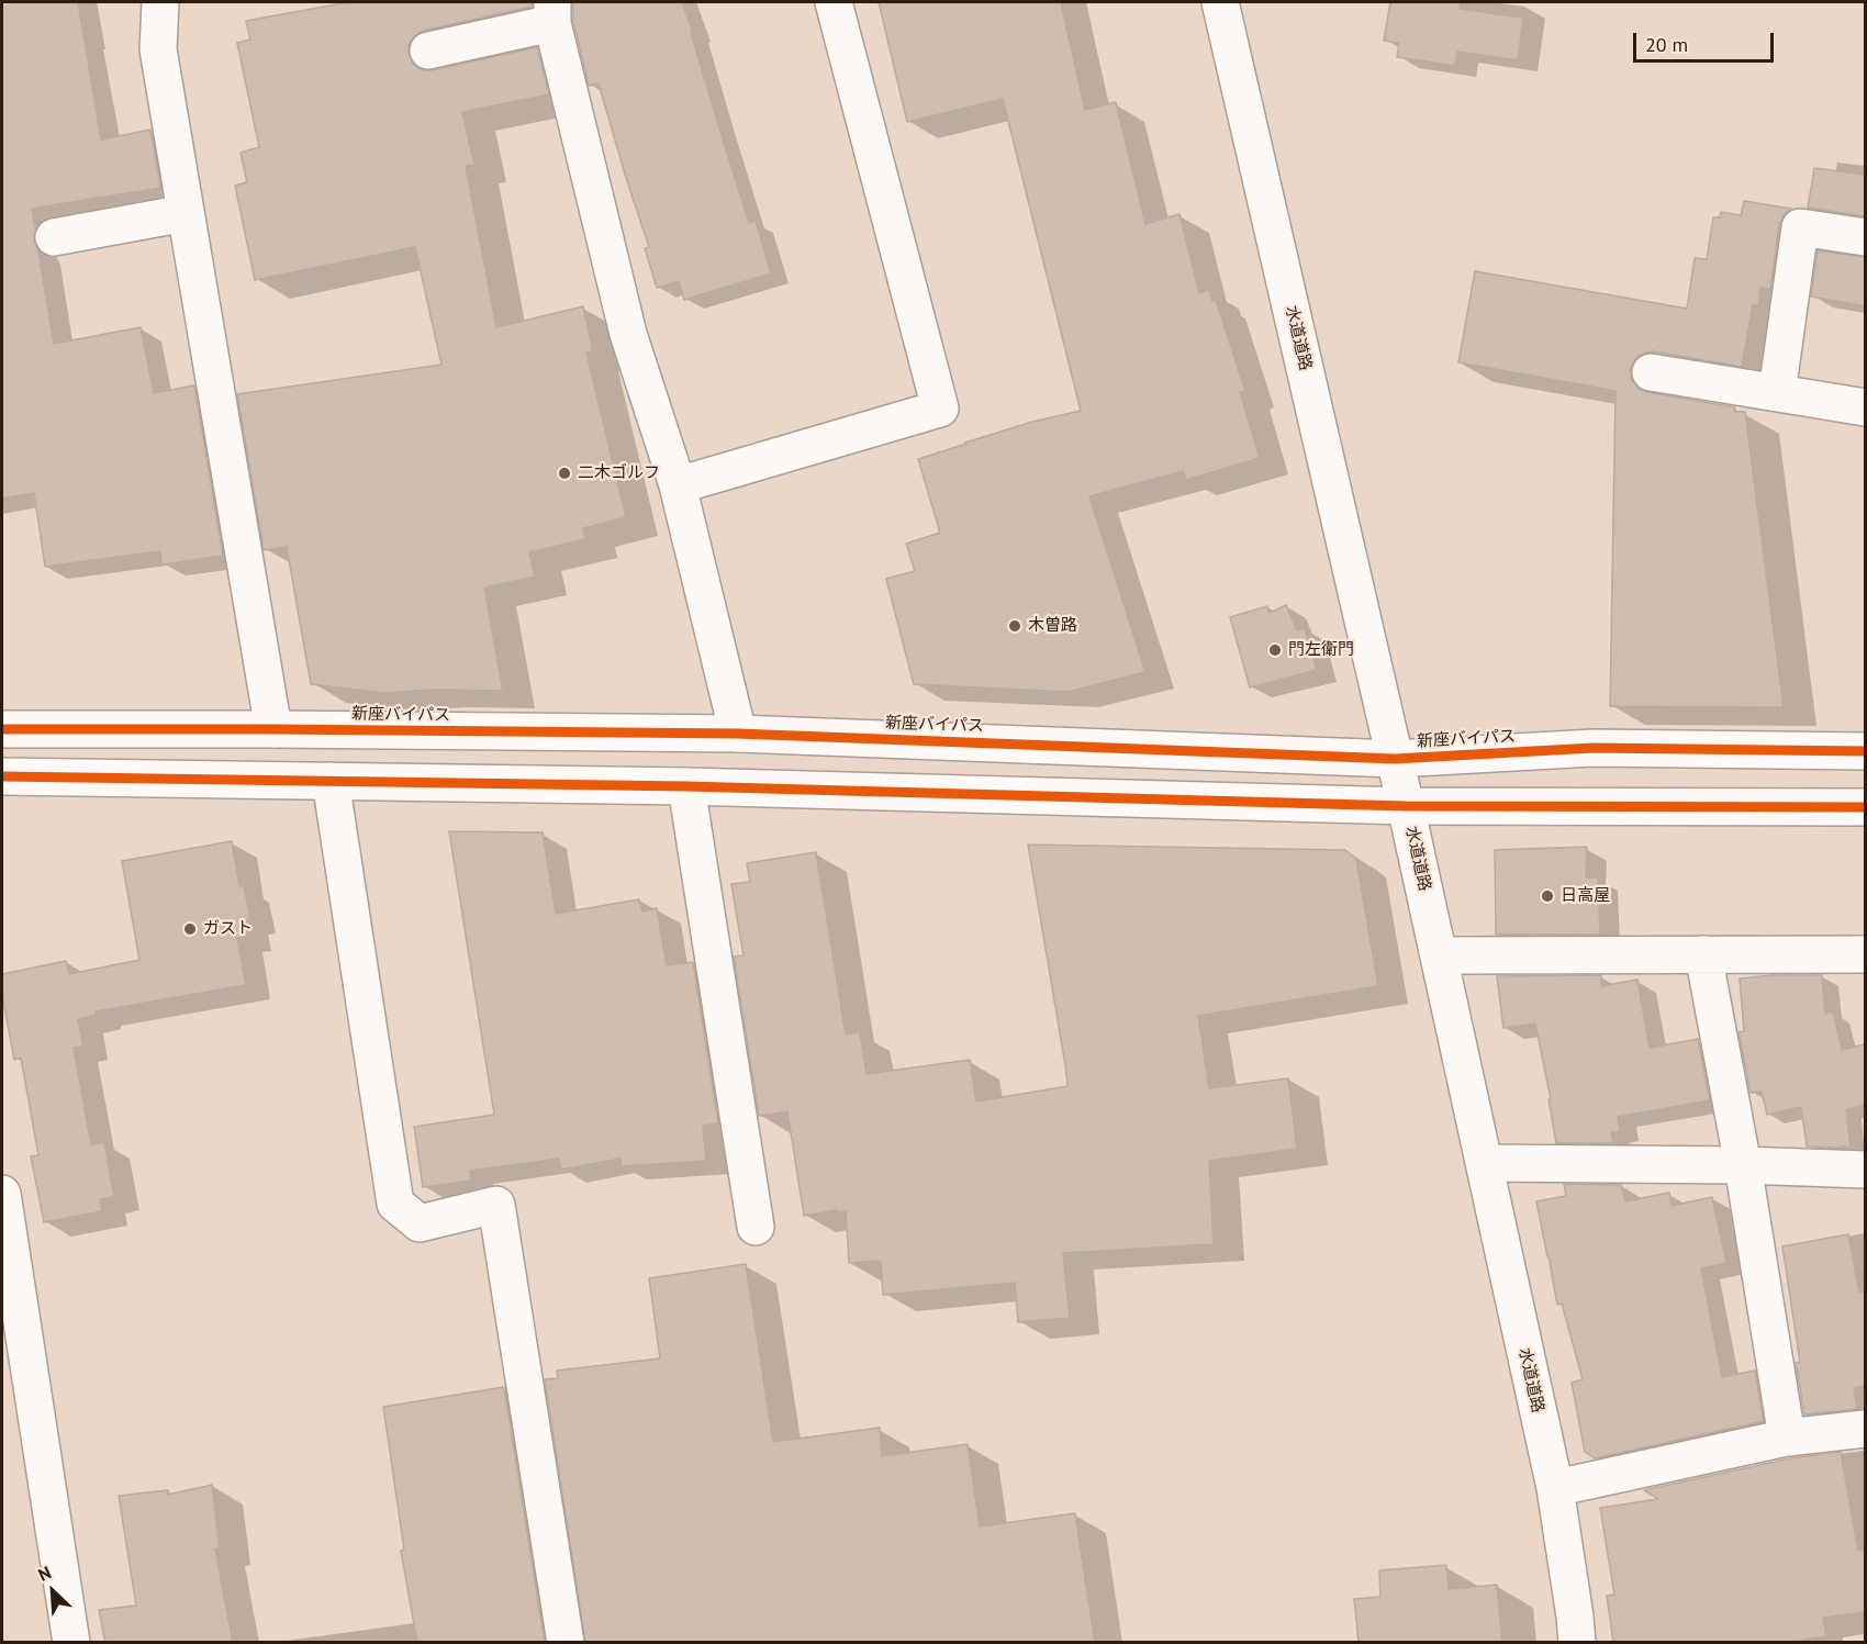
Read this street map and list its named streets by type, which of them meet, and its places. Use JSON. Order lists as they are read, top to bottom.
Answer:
{
  "streets": {
    "main road": ["水道道路", "新座バイパス"]
  },
  "crossings": [
    ["水道道路", "新座バイパス"]
  ],
  "places": [
    "二木ゴルフ",
    "木曽路",
    "門左衛門",
    "日高屋",
    "ガスト"
  ],
  "scale_bar": "20 m",
  "north": "top left"
}
